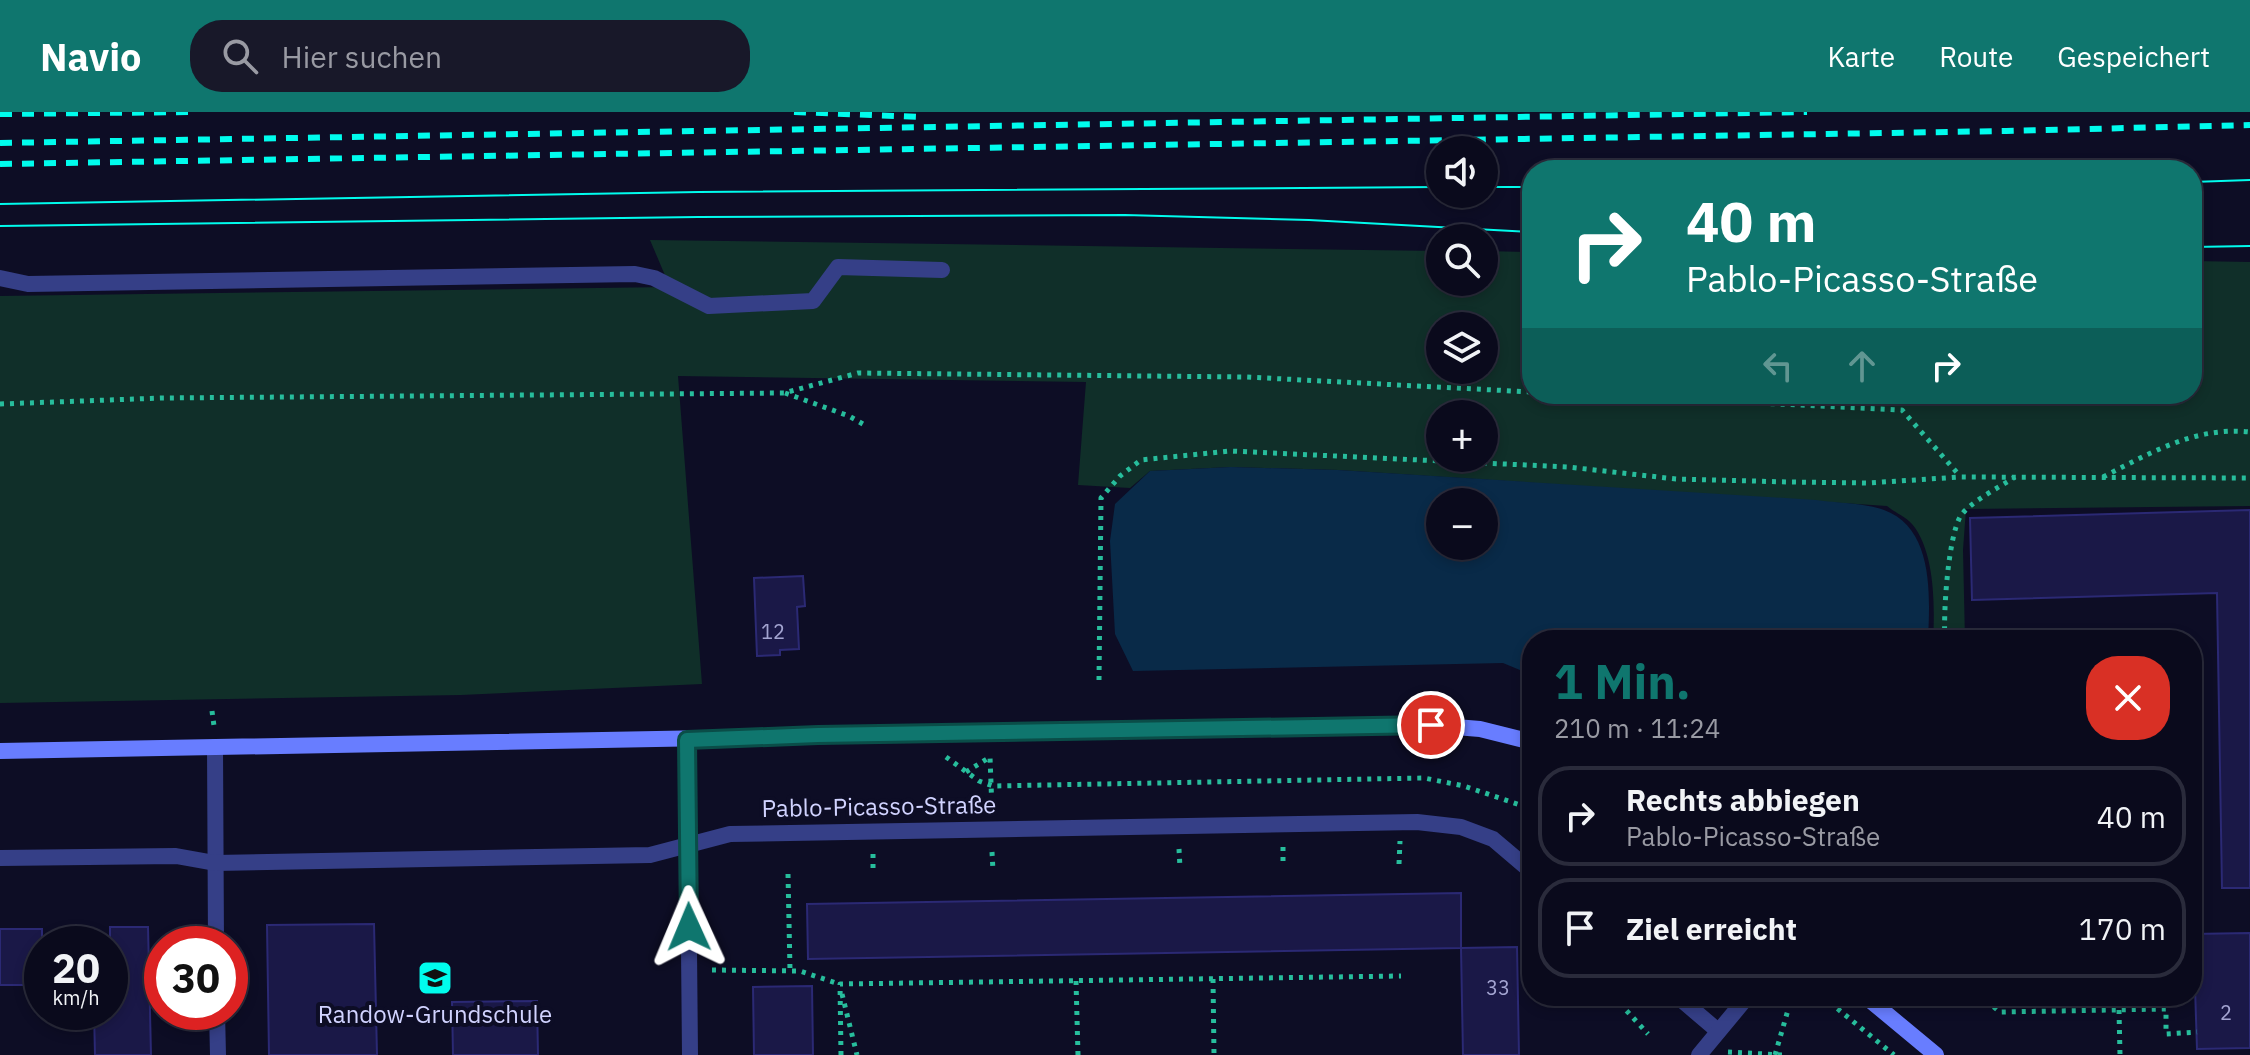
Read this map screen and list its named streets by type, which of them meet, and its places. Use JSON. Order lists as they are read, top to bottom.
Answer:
{
  "streets": {
    "street": ["Pablo-Picasso-Straße"]
  },
  "places": {
    "school or university": ["Randow-Grundschule"]
  },
  "house_numbers": ["12", "33", "2"],
  "page": {
    "header": "Navio",
    "search": "Hier suchen",
    "nav": ["Karte", "Route", "Gespeichert"],
    "map_buttons": ["+", "−"],
    "turn": ["40 m", "Pablo-Picasso-Straße"],
    "heading": ["1 Min.", "210 m · 11:24"],
    "list": [
      {
        "name": "Rechts abbiegen",
        "note": "Pablo-Picasso-Straße",
        "value": "40 m"
      },
      {
        "name": "Ziel erreicht",
        "value": "170 m"
      }
    ],
    "speed": "20 km/h",
    "limit": "30"
  }
}
